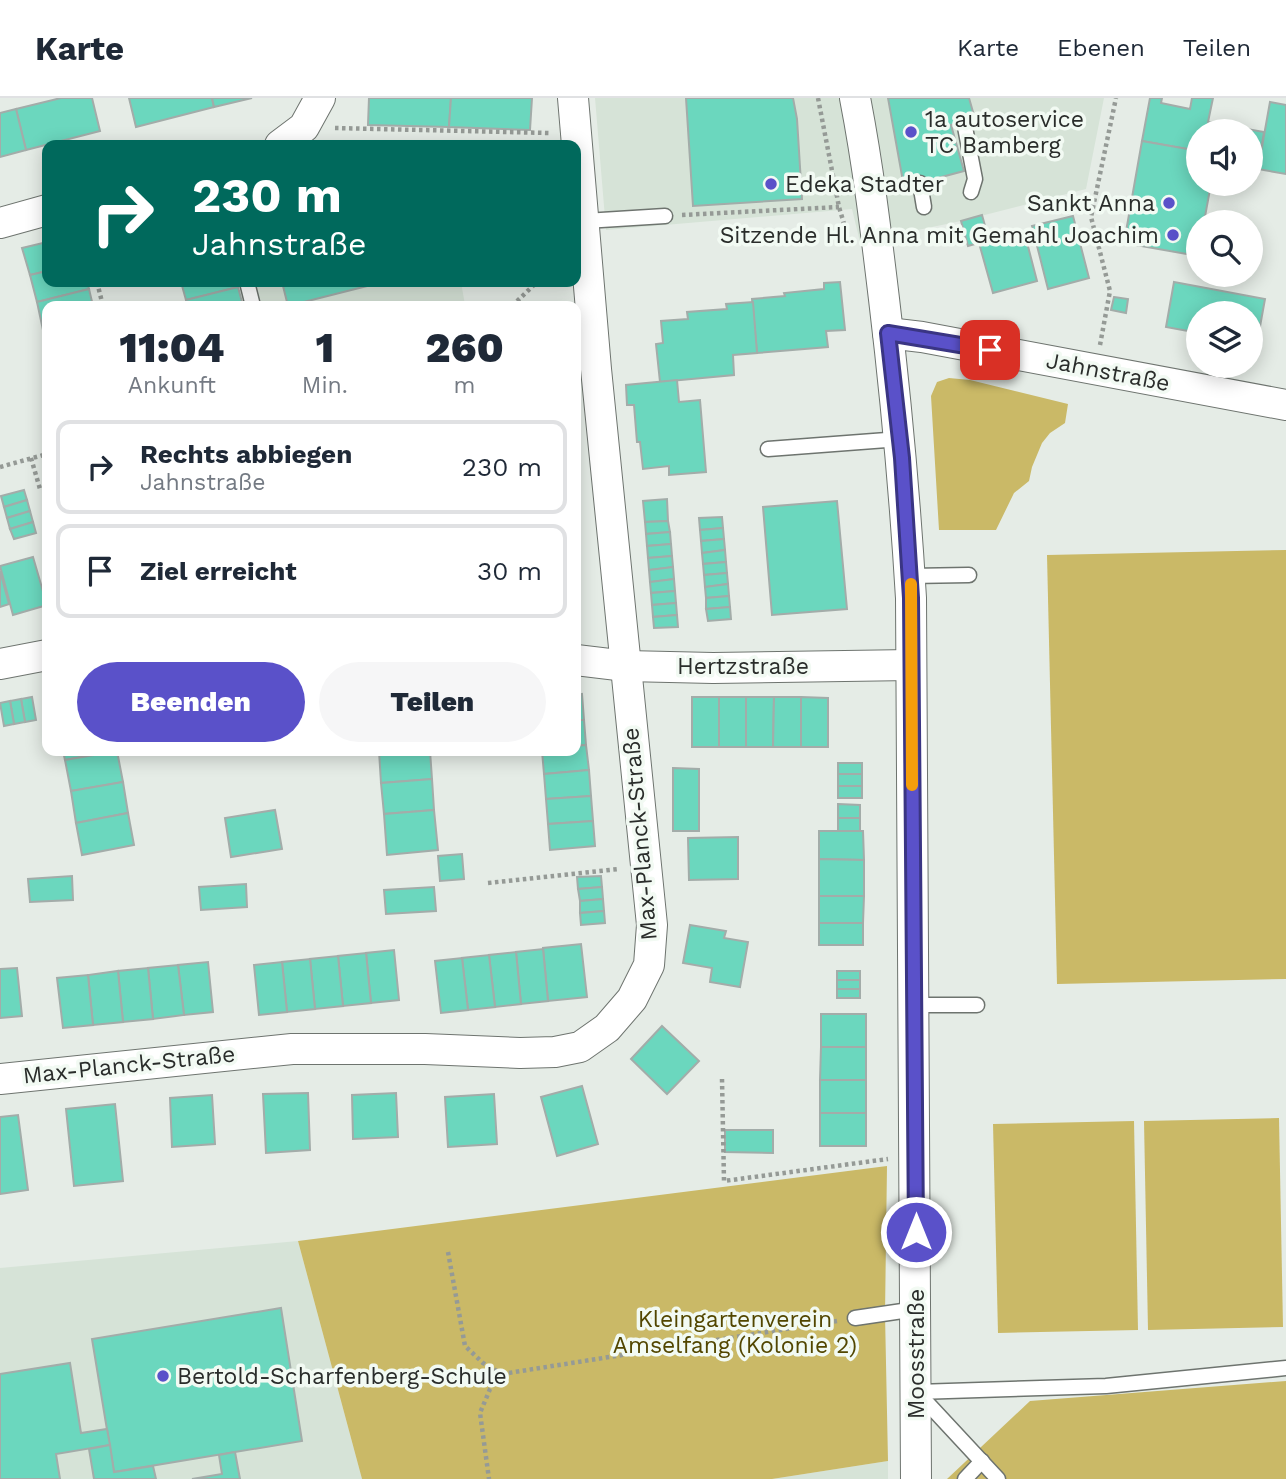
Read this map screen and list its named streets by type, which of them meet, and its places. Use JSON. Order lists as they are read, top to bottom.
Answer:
{
  "streets": {
    "street": [
      "Jahnstraße",
      "Hertzstraße",
      "Max-Planck-Straße",
      "Moosstraße"
    ]
  },
  "crossings": [
    ["Jahnstraße", "Moosstraße"],
    ["Hertzstraße", "Max-Planck-Straße"],
    ["Hertzstraße", "Moosstraße"]
  ],
  "parks": ["Kleingartenverein Amselfang (Kolonie 2)"],
  "places": [
    "1a autoservice TC Bamberg",
    "Edeka Stadter",
    "Sankt Anna",
    "Sitzende Hl. Anna mit Gemahl Joachim",
    "Bertold-Scharfenberg-Schule"
  ],
  "page": {
    "header": "Karte",
    "nav": ["Karte", "Ebenen", "Teilen"],
    "turn": ["230 m", "Jahnstraße"],
    "eta": [
      "11:04",
      "Ankunft",
      "1",
      "Min.",
      "260",
      "m"
    ],
    "list": [
      {
        "name": "Rechts abbiegen",
        "note": "Jahnstraße",
        "value": "230 m"
      },
      {
        "name": "Ziel erreicht",
        "value": "30 m"
      }
    ],
    "buttons": ["Beenden", "Teilen"]
  }
}
